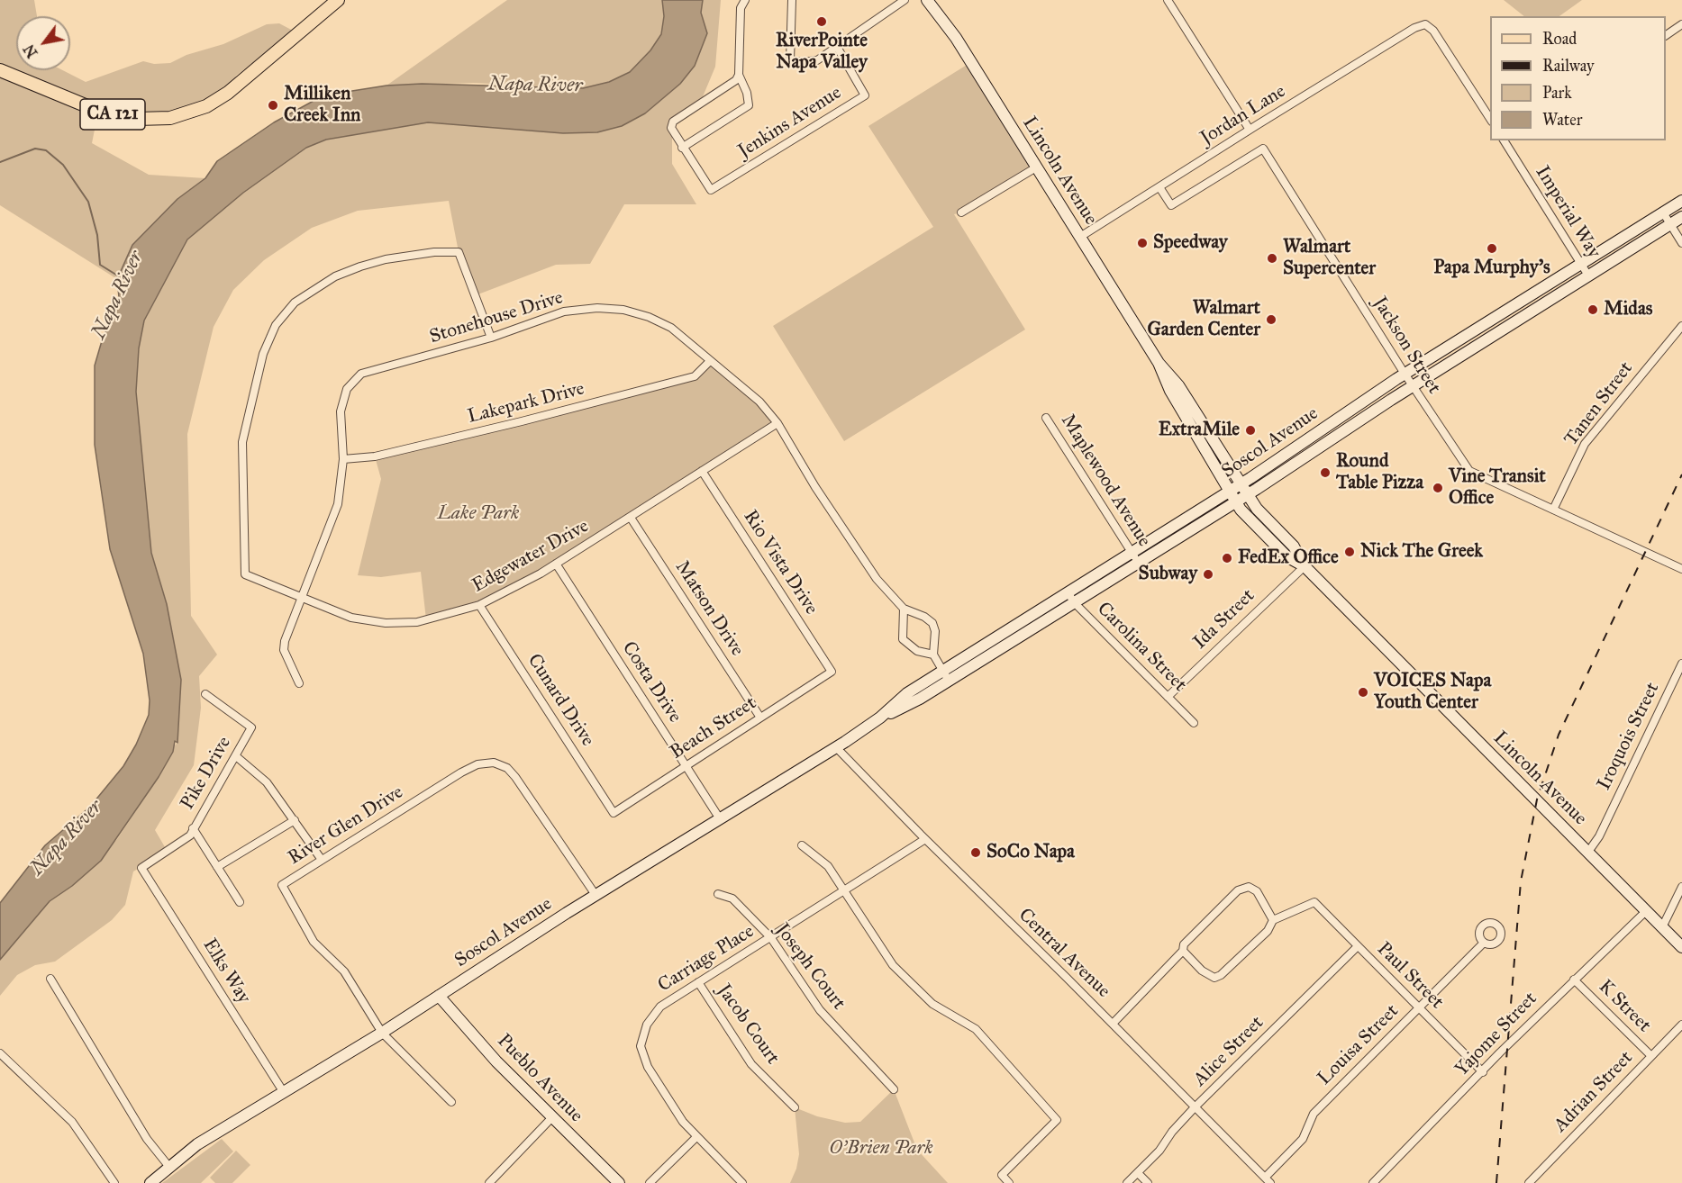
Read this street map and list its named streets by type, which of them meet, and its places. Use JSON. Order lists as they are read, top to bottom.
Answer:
{
  "streets": {
    "main road": [
      "CA 121",
      "Lincoln Avenue",
      "Soscol Avenue",
      "Pueblo Avenue"
    ],
    "street": [
      "Jordan Lane",
      "Jenkins Avenue",
      "Imperial Way",
      "Stonehouse Drive",
      "Jackson Street",
      "Lakepark Drive",
      "Tanen Street",
      "Maplewood Avenue",
      "Edgewater Drive",
      "Rio Vista Drive",
      "Matson Drive",
      "Ida Street",
      "Carolina Street",
      "Costa Drive",
      "Cunard Drive",
      "Beach Street",
      "Iroquois Street",
      "Pike Drive",
      "River Glen Drive",
      "Central Avenue",
      "Carriage Place",
      "Joseph Court",
      "Elks Way",
      "Paul Street",
      "K Street",
      "Jacob Court",
      "Yajome Street",
      "Louisa Street",
      "Alice Street",
      "Adrian Street"
    ]
  },
  "crossings": [
    ["Jordan Lane", "Lincoln Avenue"],
    ["Jordan Lane", "Jackson Street"],
    ["Lincoln Avenue", "Soscol Avenue"],
    ["Lincoln Avenue", "Ida Street"],
    ["Lincoln Avenue", "Iroquois Street"],
    ["Lincoln Avenue", "Yajome Street"],
    ["Imperial Way", "Soscol Avenue"],
    ["Stonehouse Drive", "Lakepark Drive"],
    ["Stonehouse Drive", "Edgewater Drive"],
    ["Jackson Street", "Tanen Street"],
    ["Jackson Street", "Soscol Avenue"],
    ["Soscol Avenue", "Maplewood Avenue"],
    ["Soscol Avenue", "Carolina Street"],
    ["Soscol Avenue", "Costa Drive"],
    ["Soscol Avenue", "River Glen Drive"],
    ["Soscol Avenue", "Central Avenue"],
    ["Soscol Avenue", "Elks Way"],
    ["Soscol Avenue", "Pueblo Avenue"],
    ["Edgewater Drive", "Rio Vista Drive"],
    ["Edgewater Drive", "Matson Drive"],
    ["Edgewater Drive", "Costa Drive"],
    ["Edgewater Drive", "Cunard Drive"],
    ["Rio Vista Drive", "Beach Street"],
    ["Matson Drive", "Beach Street"],
    ["Ida Street", "Carolina Street"],
    ["Costa Drive", "Beach Street"],
    ["Cunard Drive", "Beach Street"],
    ["Pike Drive", "Elks Way"],
    ["Central Avenue", "Carriage Place"],
    ["Central Avenue", "Louisa Street"],
    ["Central Avenue", "Alice Street"],
    ["Carriage Place", "Joseph Court"],
    ["Carriage Place", "Jacob Court"],
    ["Paul Street", "Yajome Street"],
    ["Paul Street", "Louisa Street"],
    ["Paul Street", "Alice Street"],
    ["K Street", "Yajome Street"],
    ["K Street", "Adrian Street"]
  ],
  "water": ["Napa River"],
  "parks": ["Lake Park", "O'Brien Park"],
  "places": [
    "RiverPointe Napa Valley",
    "Milliken Creek Inn",
    "Speedway",
    "Papa Murphy's",
    "Walmart Supercenter",
    "Midas",
    "Walmart Garden Center",
    "ExtraMile",
    "Round Table Pizza",
    "Vine Transit Office",
    "Nick The Greek",
    "FedEx Office",
    "Subway",
    "VOICES Napa Youth Center",
    "SoCo Napa"
  ],
  "legend": [
    "Road",
    "Railway",
    "Park",
    "Water"
  ],
  "north": "bottom left"
}
